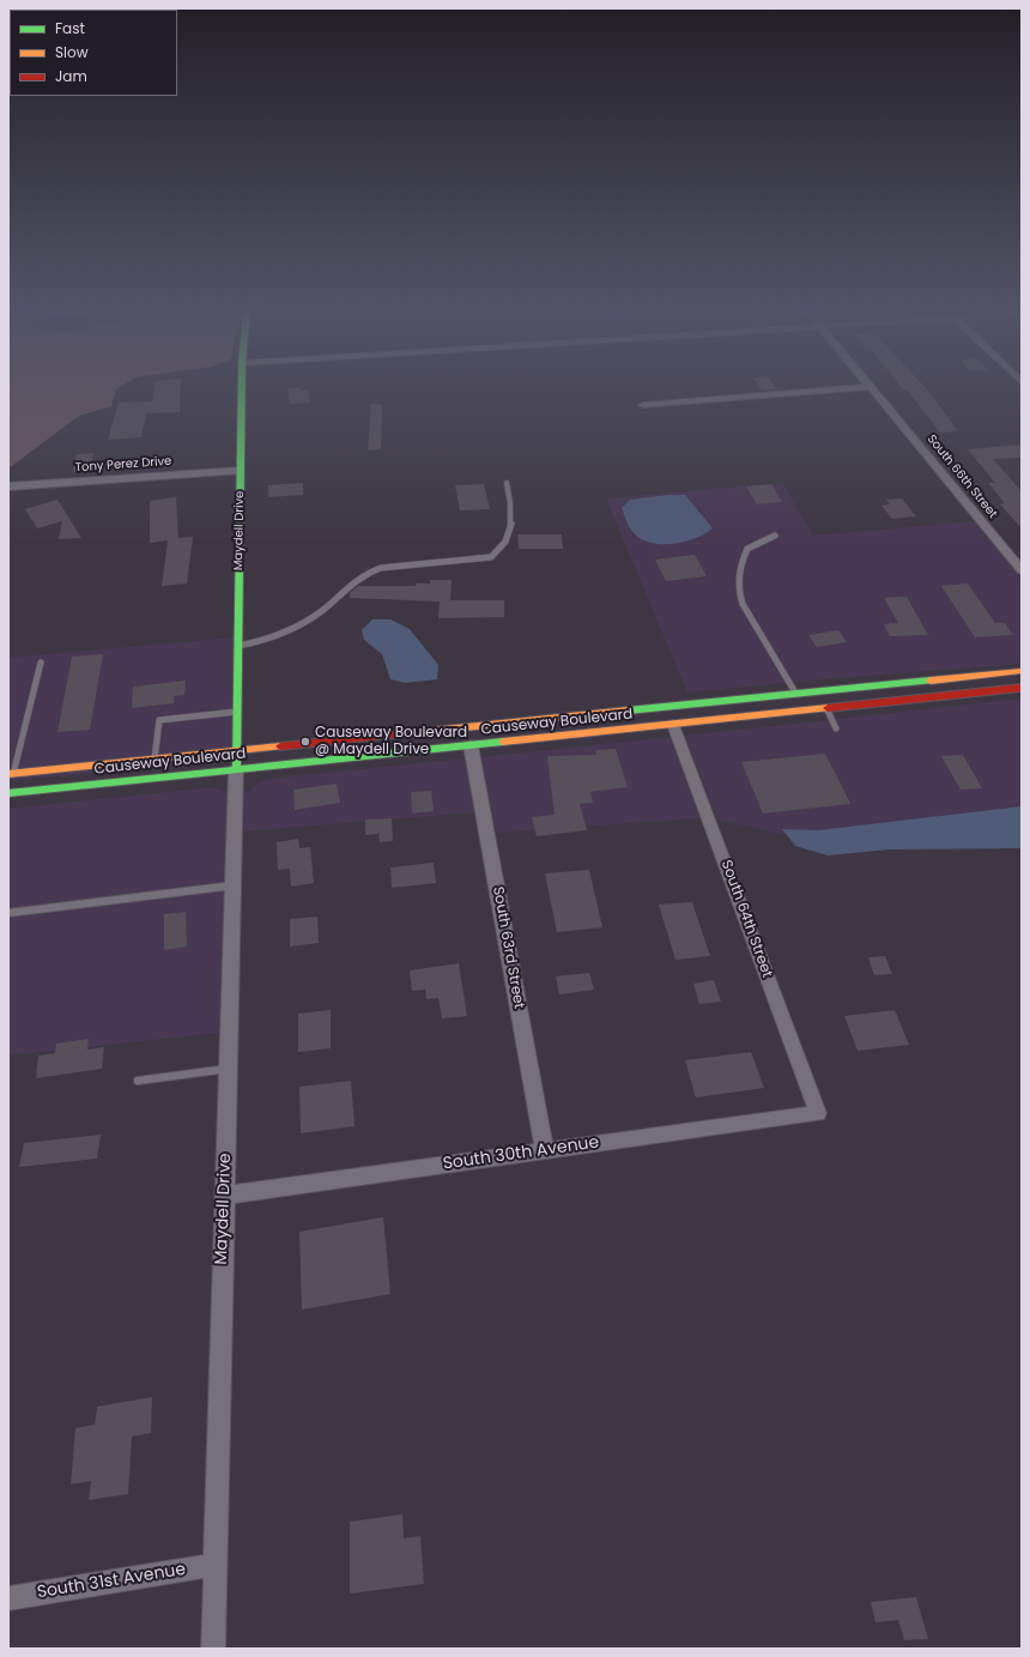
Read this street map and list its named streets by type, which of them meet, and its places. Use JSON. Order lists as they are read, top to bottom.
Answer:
{
  "streets": {
    "main road": ["Maydell Drive", "Causeway Boulevard"],
    "street": [
      "Tony Perez Drive",
      "South 66th Street",
      "South 64th Street",
      "South 63rd Street",
      "South 30th Avenue",
      "South 31st Avenue"
    ]
  },
  "crossings": [
    ["Tony Perez Drive", "Maydell Drive"],
    ["Maydell Drive", "Causeway Boulevard"],
    ["Maydell Drive", "South 30th Avenue"],
    ["Maydell Drive", "South 31st Avenue"],
    ["Causeway Boulevard", "South 64th Street"],
    ["Causeway Boulevard", "South 63rd Street"],
    ["South 64th Street", "South 30th Avenue"],
    ["South 63rd Street", "South 30th Avenue"]
  ],
  "places": ["Causeway Boulevard @ Maydell Drive"],
  "legend": ["Fast", "Slow", "Jam"]
}
